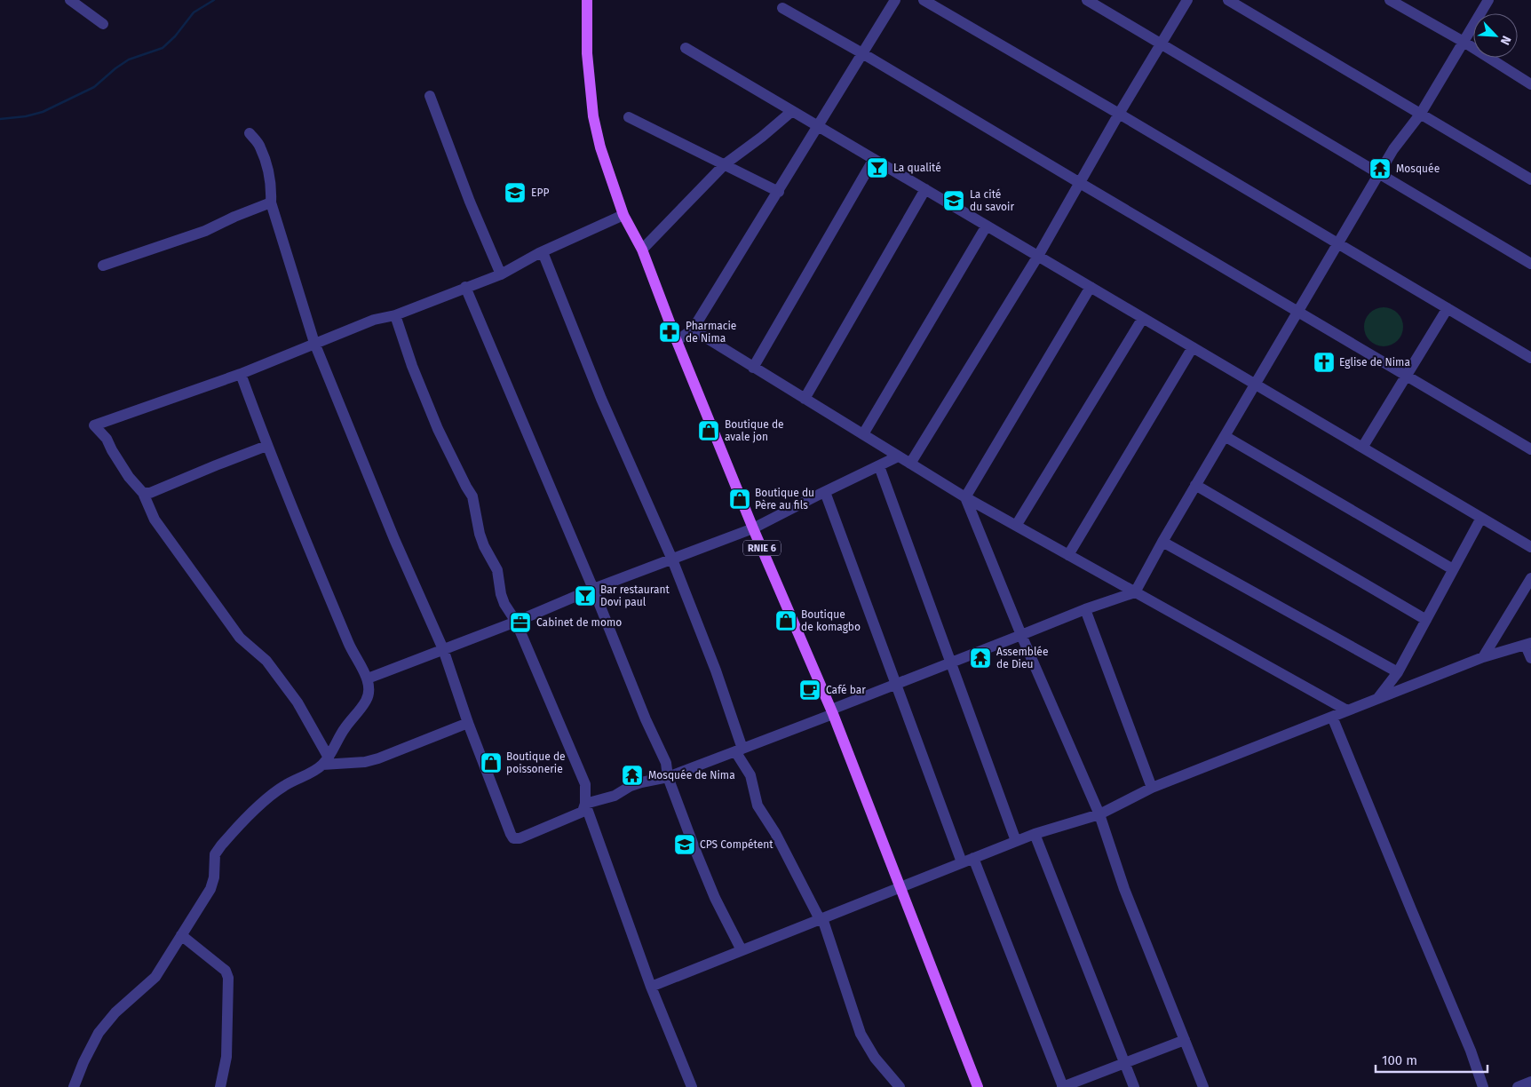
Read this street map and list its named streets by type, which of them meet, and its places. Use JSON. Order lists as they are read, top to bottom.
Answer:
{
  "streets": {
    "main road": ["RNIE 6"]
  },
  "places": {
    "bar": ["La qualité", "Bar restaurant Dovi paul"],
    "temple": ["Mosquée", "Assemblée de Dieu", "Mosquée de Nima"],
    "school or university": ["EPP", "La cité du savoir", "CPS Compétent"],
    "pharmacy": ["Pharmacie de Nima"],
    "church": ["Eglise de Nima"],
    "shop": [
      "Boutique de avale jon",
      "Boutique du Père au fils",
      "Boutique de komagbo",
      "Boutique de poissonerie"
    ],
    "office": ["Cabinet de momo"],
    "cafe": ["Café bar"]
  },
  "scale_bar": "100 m",
  "north": "bottom right"
}
